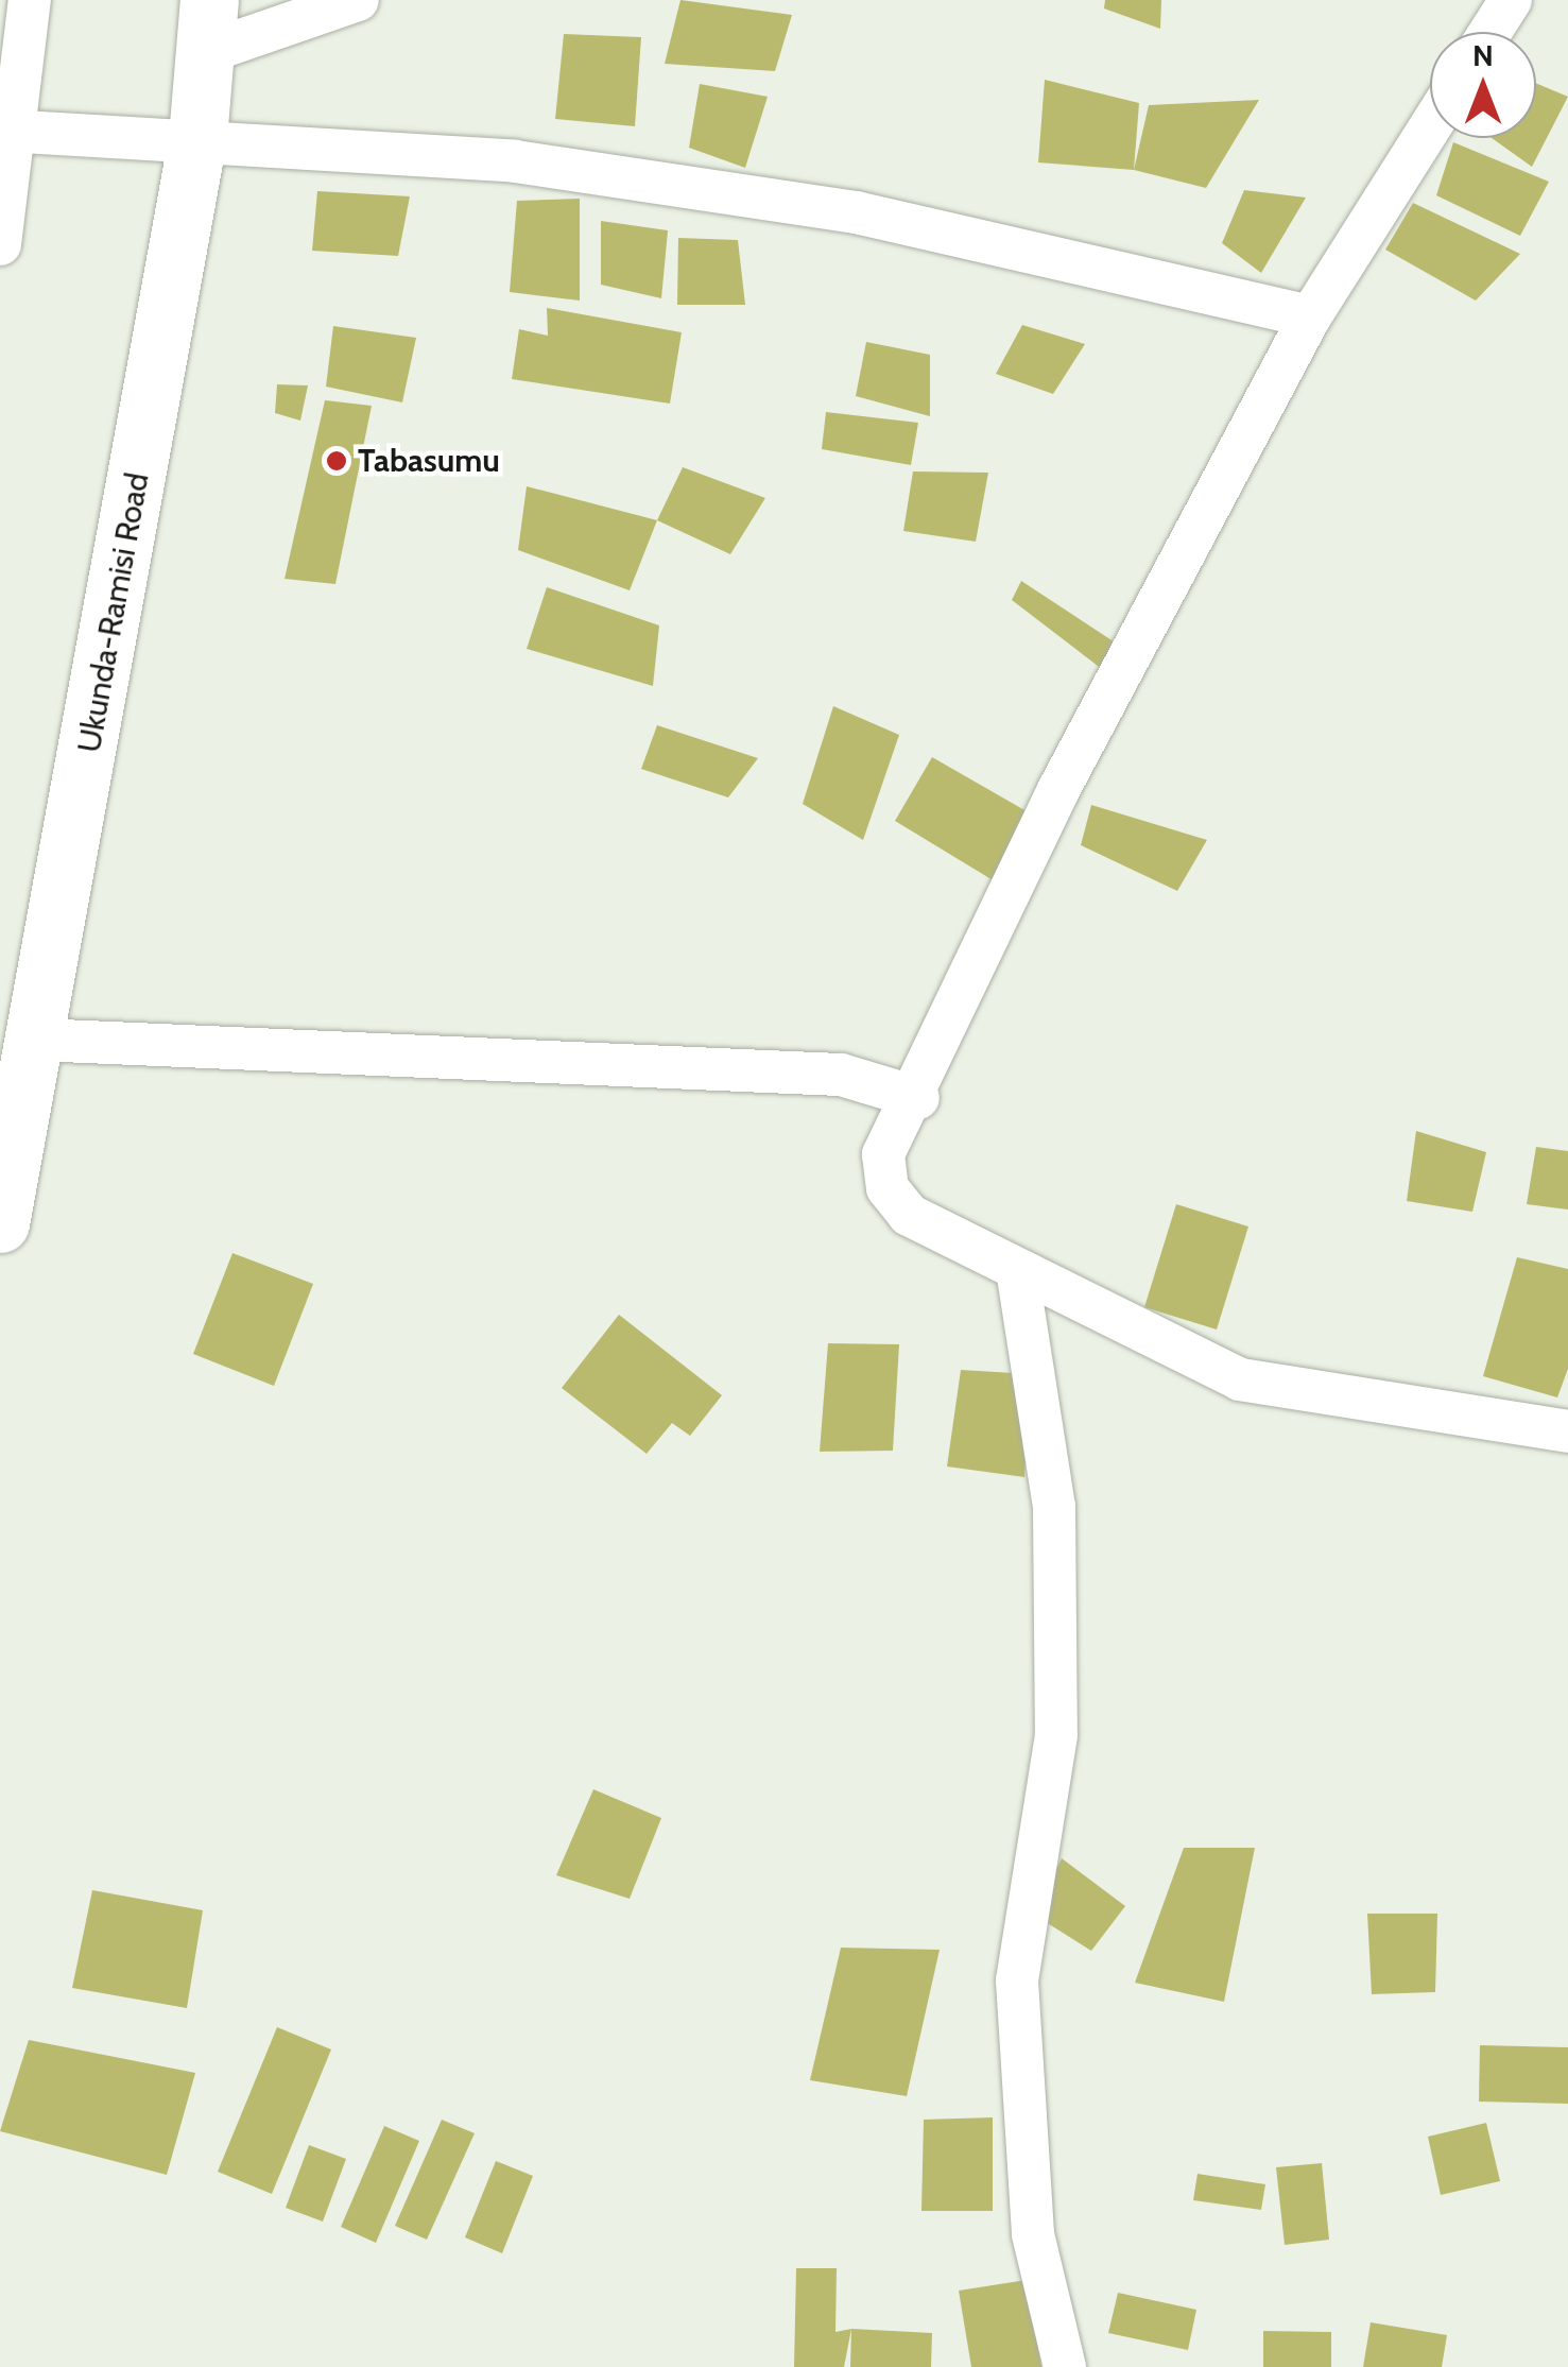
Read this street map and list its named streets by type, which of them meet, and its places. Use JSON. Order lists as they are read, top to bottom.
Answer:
{
  "streets": {
    "highway": ["Ukunda-Ramisi Road"]
  },
  "places": ["Tabasumu"],
  "north": "top"
}
